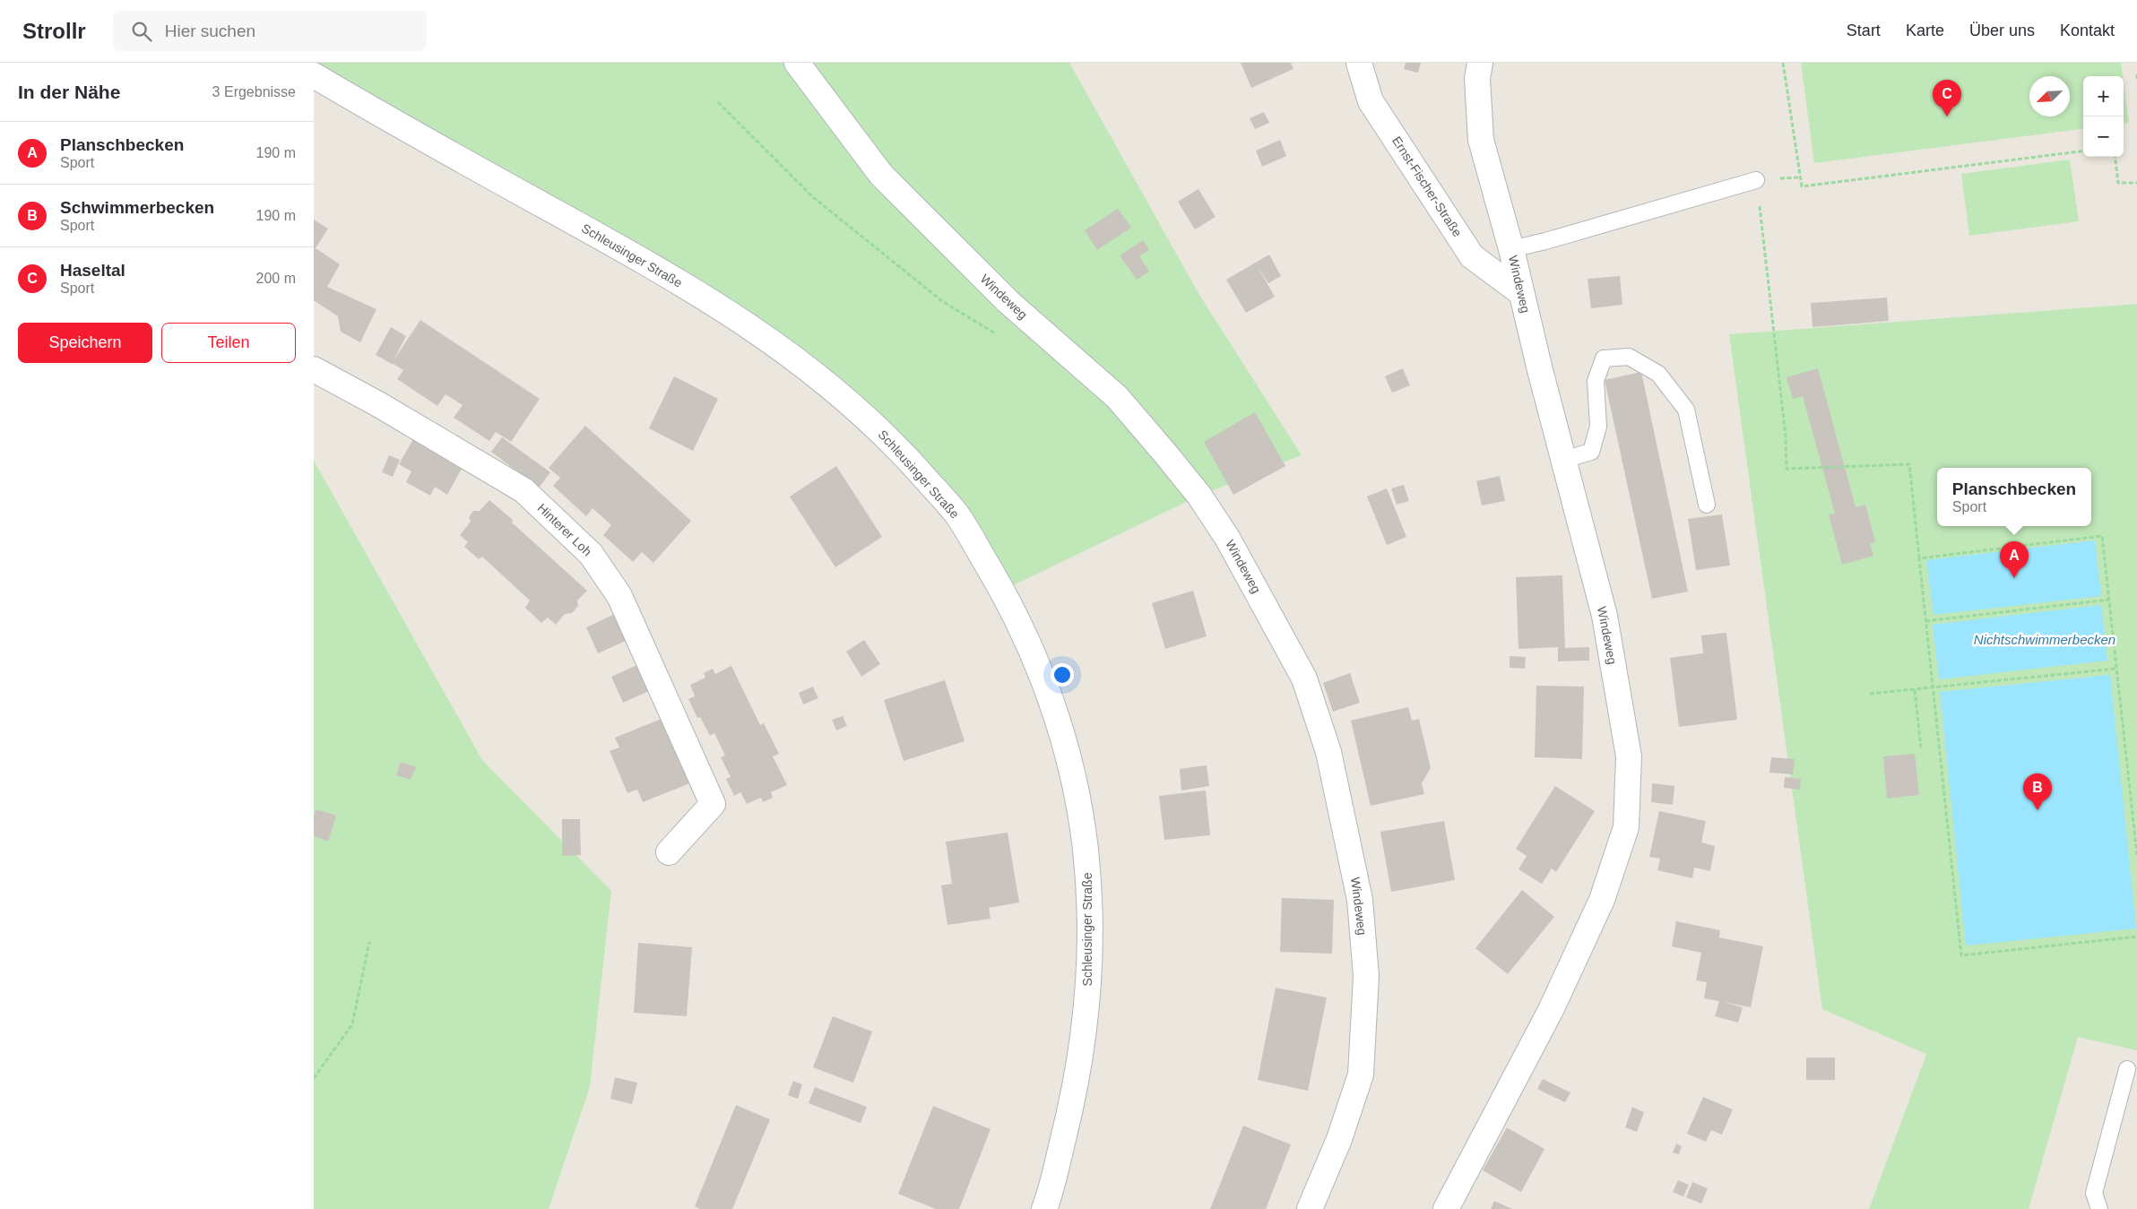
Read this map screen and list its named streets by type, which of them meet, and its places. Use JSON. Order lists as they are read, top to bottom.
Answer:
{
  "streets": {
    "street": [
      "Ernst-Fischer-Straße",
      "Schleusinger Straße",
      "Windeweg",
      "Hinterer Loh"
    ]
  },
  "crossings": [
    ["Ernst-Fischer-Straße", "Windeweg"]
  ],
  "water": ["Nichtschwimmerbecken"],
  "north": "bottom left",
  "page": {
    "header": "Strollr",
    "search": "Hier suchen",
    "nav": [
      "Start",
      "Karte",
      "Über uns",
      "Kontakt"
    ],
    "heading": ["In der Nähe", "3 Ergebnisse"],
    "map_buttons": ["+", "−"],
    "pins": ["C", "A", "B"],
    "list": [
      {
        "mark": "A",
        "name": "Planschbecken",
        "note": "Sport",
        "value": "190 m"
      },
      {
        "mark": "B",
        "name": "Schwimmerbecken",
        "note": "Sport",
        "value": "190 m"
      },
      {
        "mark": "C",
        "name": "Haseltal",
        "note": "Sport",
        "value": "200 m"
      }
    ],
    "buttons": ["Speichern", "Teilen"],
    "popup": ["Planschbecken", "Sport"]
  }
}
